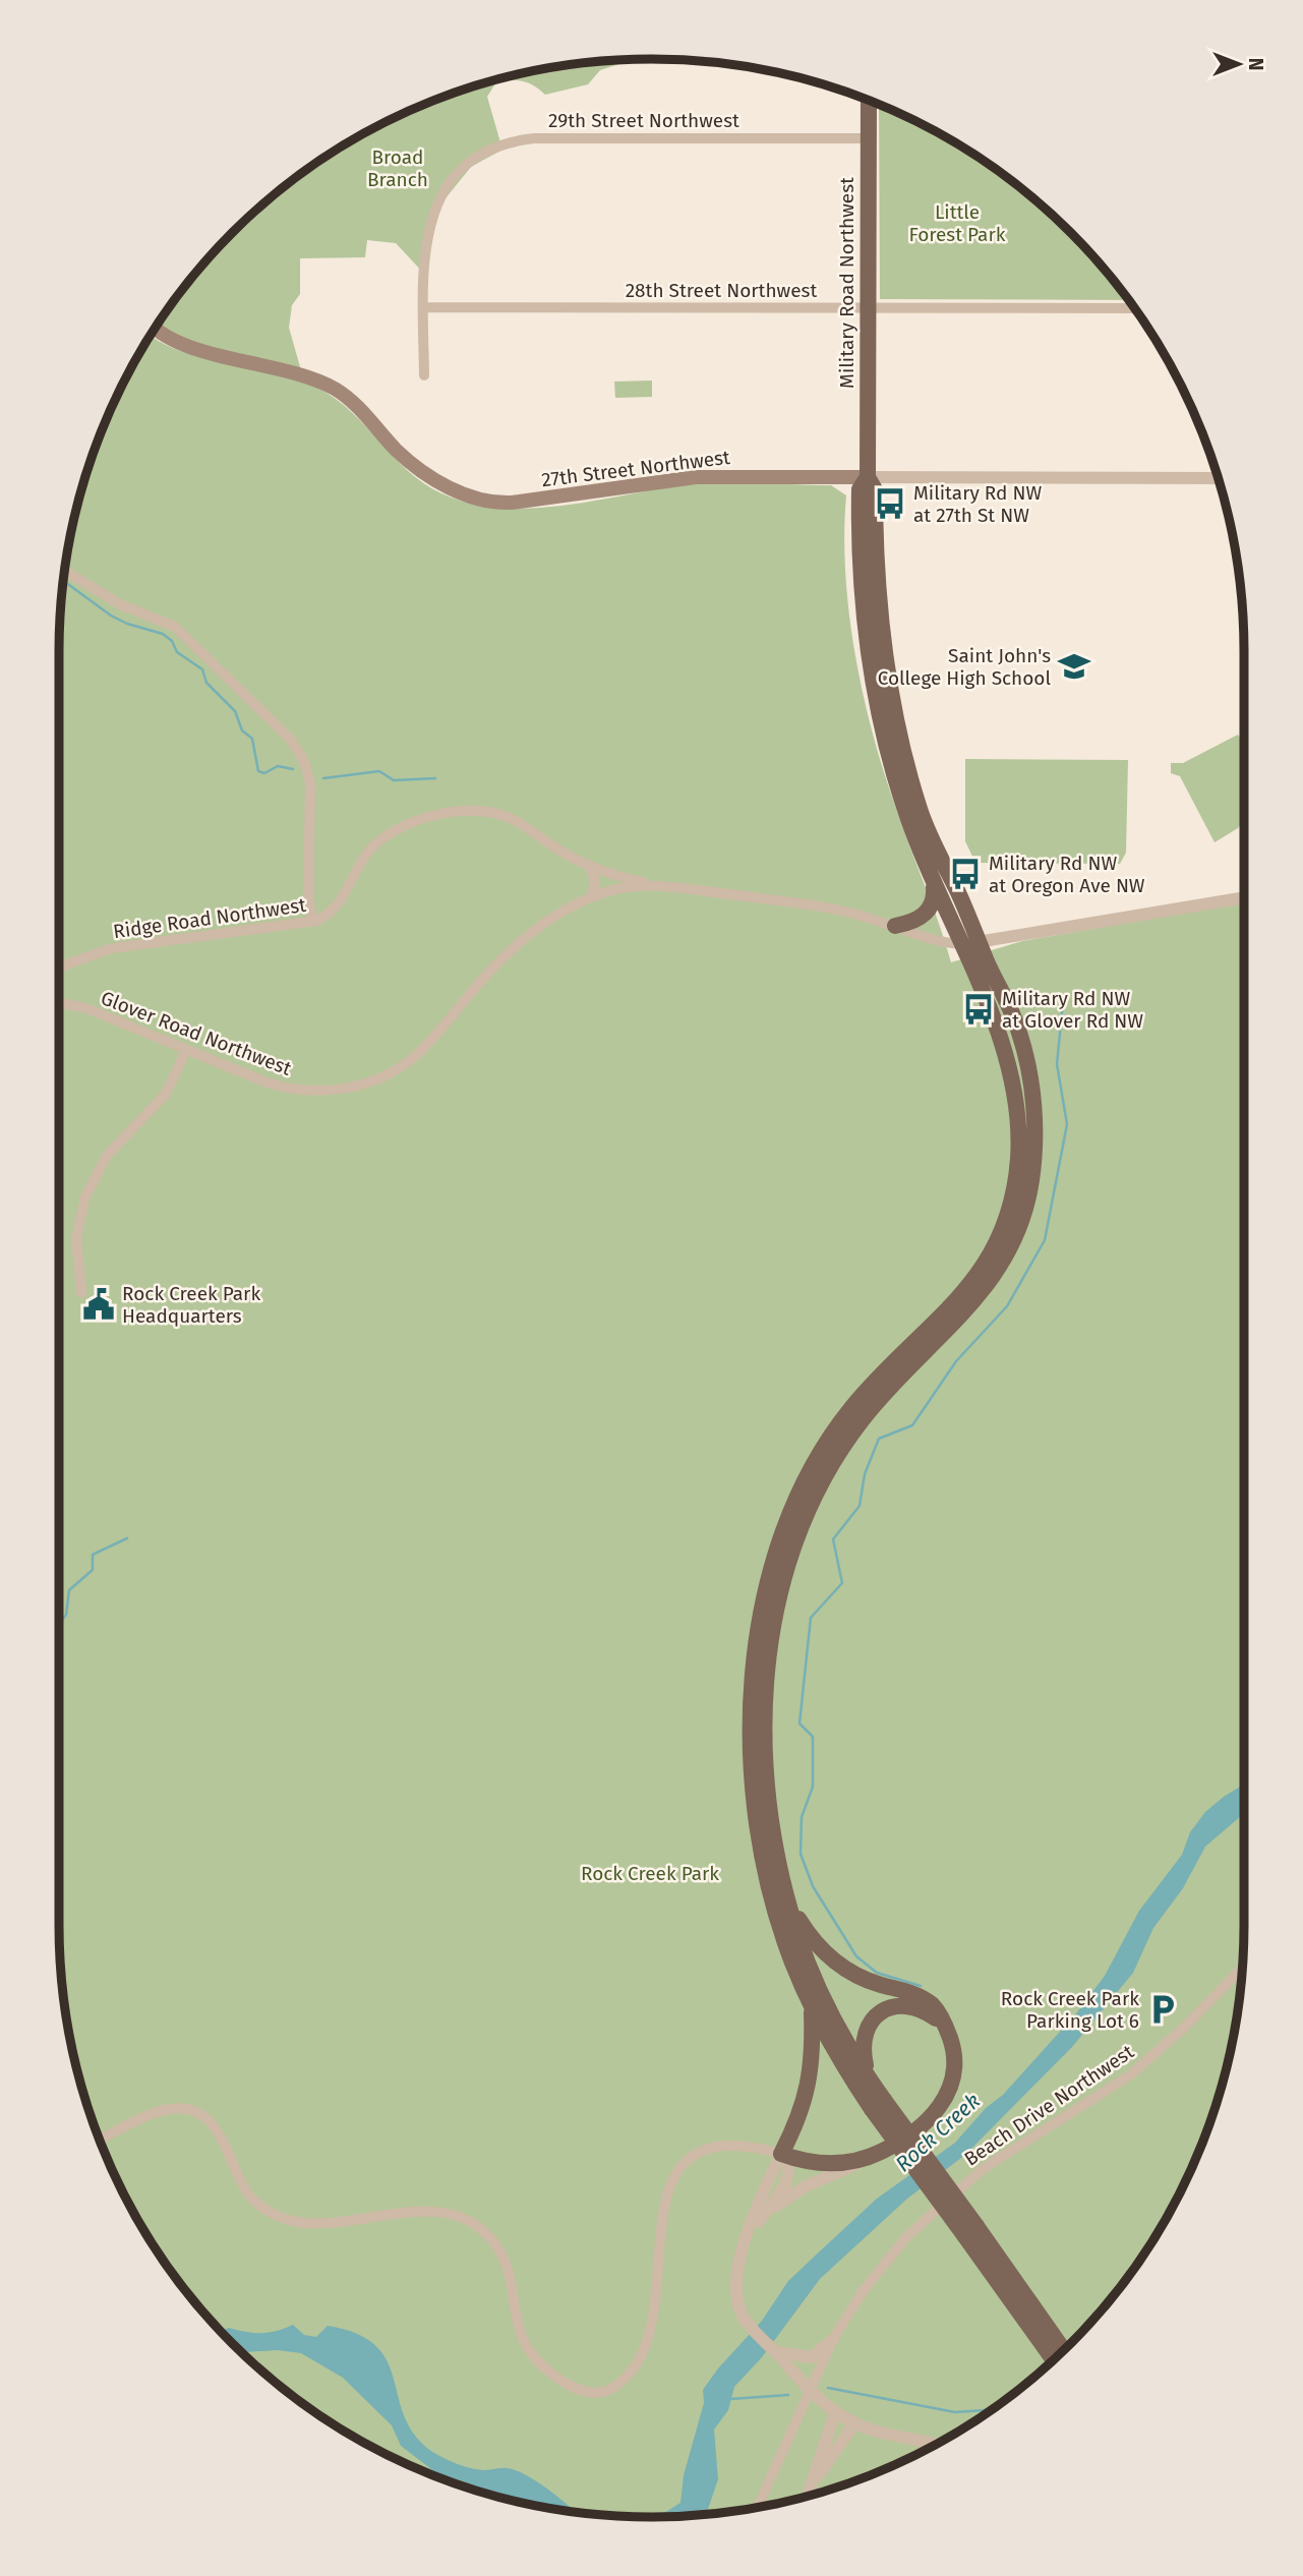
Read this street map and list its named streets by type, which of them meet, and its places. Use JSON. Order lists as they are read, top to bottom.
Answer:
{
  "streets": {
    "main road": ["Military Road Northwest", "27th Street Northwest"],
    "street": [
      "29th Street Northwest",
      "28th Street Northwest",
      "Ridge Road Northwest",
      "Glover Road Northwest",
      "Beach Drive Northwest"
    ]
  },
  "crossings": [
    ["29th Street Northwest", "Military Road Northwest"],
    ["29th Street Northwest", "28th Street Northwest"],
    ["Military Road Northwest", "28th Street Northwest"],
    ["Military Road Northwest", "27th Street Northwest"],
    ["Military Road Northwest", "Glover Road Northwest"],
    ["Ridge Road Northwest", "Glover Road Northwest"]
  ],
  "water": ["Rock Creek"],
  "parks": ["Broad Branch", "Little Forest Park", "Rock Creek Park"],
  "places": {
    "bus stop": ["Military Rd NW at 27th St NW", "Military Rd NW at Oregon Ave NW", "Military Rd NW at Glover Rd NW"],
    "school or university": ["Saint John's College High School"],
    "public building": ["Rock Creek Park Headquarters"],
    "parking": ["Rock Creek Park Parking Lot 6"]
  },
  "north": "right"
}
